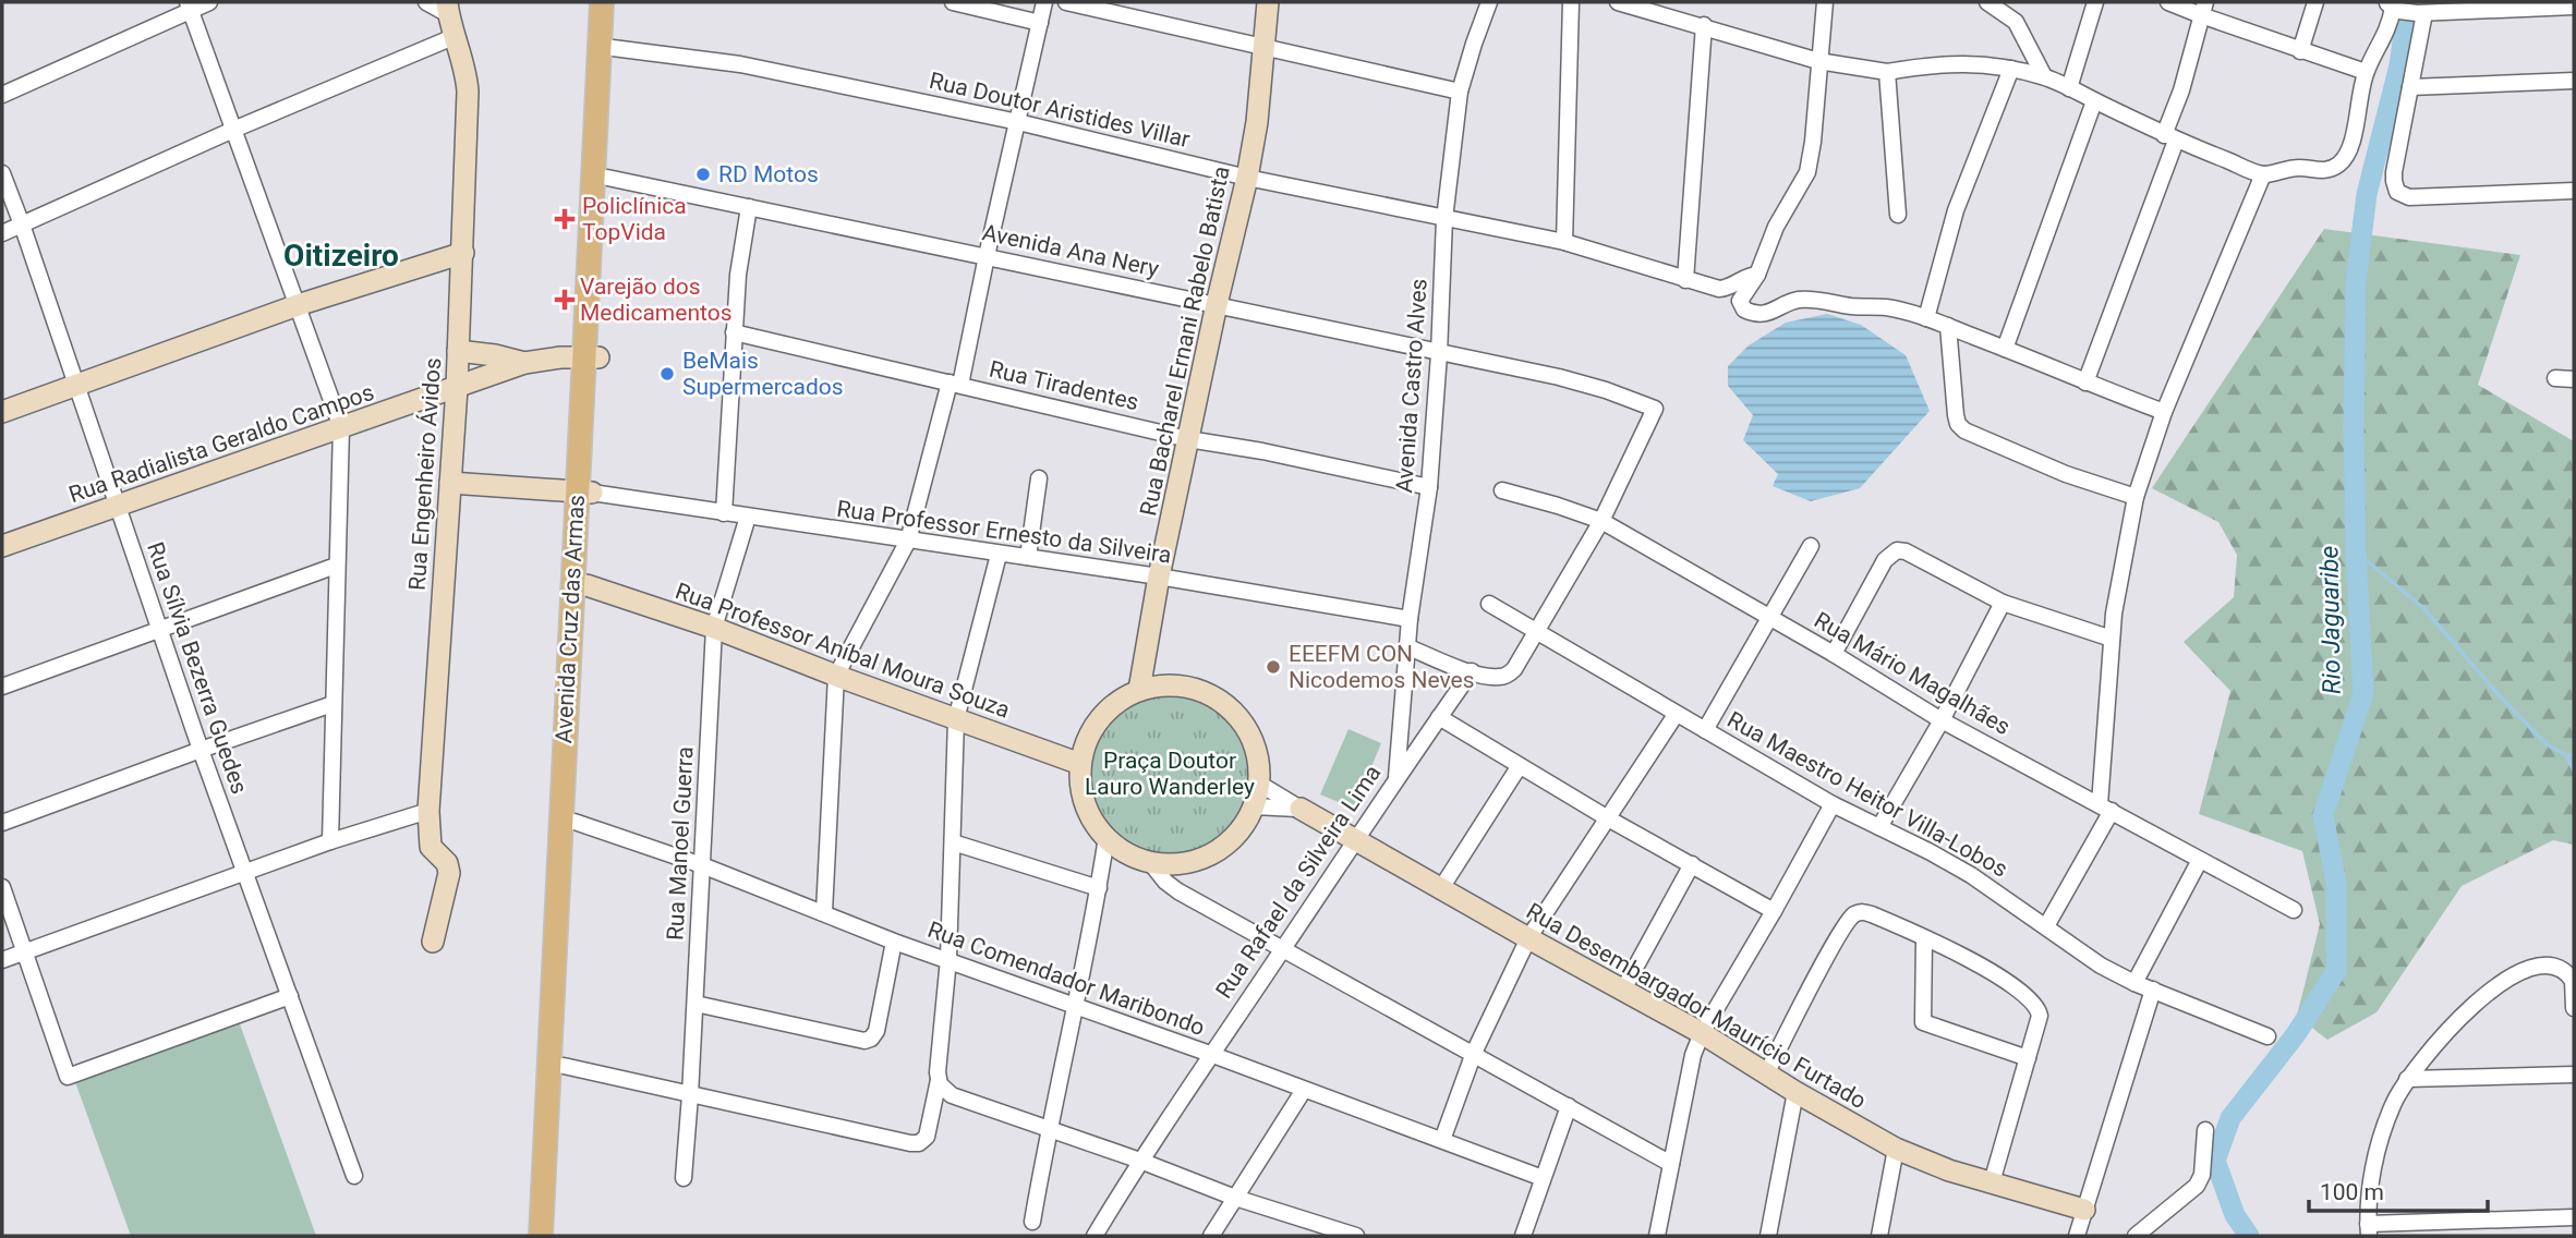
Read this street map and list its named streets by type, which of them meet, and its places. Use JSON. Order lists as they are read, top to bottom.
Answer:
{
  "streets": {
    "main road": ["Avenida Cruz das Armas"],
    "street": [
      "Rua Doutor Aristides Villar",
      "Avenida Ana Nery",
      "Rua Bacharel Ernani Rabelo Batista",
      "Rua Tiradentes",
      "Avenida Castro Alves",
      "Rua Radialista Geraldo Campos",
      "Rua Engenheiro Ávidos",
      "Rua Professor Ernesto da Silveira",
      "Rua Professor Aníbal Moura Souza",
      "Rua Sílvia Bezerra Guedes",
      "Rua Mário Magalhães",
      "Rua Maestro Heitor Villa-Lobos",
      "Rua Manoel Guerra",
      "Rua Rafael da Silveira Lima",
      "Rua Comendador Maribondo",
      "Rua Desembargador Maurício Furtado"
    ]
  },
  "crossings": [
    ["Rua Doutor Aristides Villar", "Rua Bacharel Ernani Rabelo Batista"],
    ["Rua Doutor Aristides Villar", "Avenida Castro Alves"],
    ["Rua Doutor Aristides Villar", "Avenida Cruz das Armas"],
    ["Avenida Ana Nery", "Rua Bacharel Ernani Rabelo Batista"],
    ["Avenida Ana Nery", "Avenida Castro Alves"],
    ["Avenida Ana Nery", "Avenida Cruz das Armas"],
    ["Avenida Ana Nery", "Rua Mário Magalhães"],
    ["Rua Bacharel Ernani Rabelo Batista", "Rua Tiradentes"],
    ["Rua Bacharel Ernani Rabelo Batista", "Rua Professor Ernesto da Silveira"],
    ["Rua Bacharel Ernani Rabelo Batista", "Rua Professor Aníbal Moura Souza"],
    ["Rua Bacharel Ernani Rabelo Batista", "Rua Desembargador Maurício Furtado"],
    ["Rua Tiradentes", "Avenida Castro Alves"],
    ["Avenida Castro Alves", "Rua Professor Ernesto da Silveira"],
    ["Avenida Castro Alves", "Rua Rafael da Silveira Lima"],
    ["Rua Radialista Geraldo Campos", "Rua Engenheiro Ávidos"],
    ["Rua Radialista Geraldo Campos", "Rua Sílvia Bezerra Guedes"],
    ["Rua Professor Ernesto da Silveira", "Avenida Cruz das Armas"],
    ["Rua Professor Ernesto da Silveira", "Rua Manoel Guerra"],
    ["Avenida Cruz das Armas", "Rua Professor Aníbal Moura Souza"],
    ["Avenida Cruz das Armas", "Rua Comendador Maribondo"],
    ["Rua Professor Aníbal Moura Souza", "Rua Manoel Guerra"],
    ["Rua Professor Aníbal Moura Souza", "Rua Desembargador Maurício Furtado"],
    ["Rua Manoel Guerra", "Rua Comendador Maribondo"],
    ["Rua Rafael da Silveira Lima", "Rua Comendador Maribondo"],
    ["Rua Rafael da Silveira Lima", "Rua Desembargador Maurício Furtado"]
  ],
  "districts": ["Oitizeiro"],
  "water": ["Rio Jaguaribe"],
  "parks": ["Praça Doutor Lauro Wanderley"],
  "places": {
    "other": ["RD Motos", "BeMais Supermercados", "EEEFM CON Nicodemos Neves"],
    "health": ["Policlínica TopVida", "Varejão dos Medicamentos"]
  },
  "scale_bar": "100 m"
}
